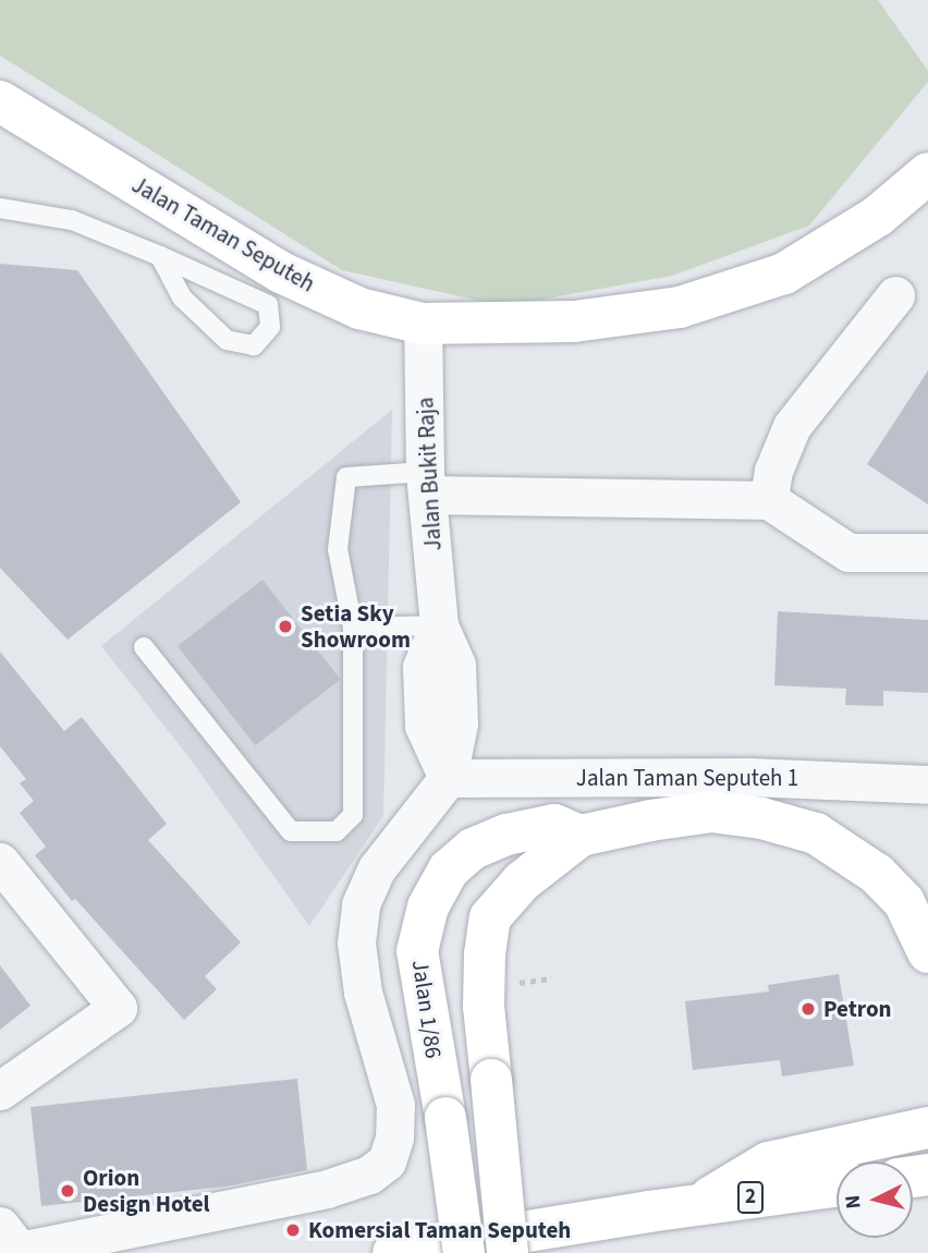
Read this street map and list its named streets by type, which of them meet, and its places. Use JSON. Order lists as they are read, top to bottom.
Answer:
{
  "streets": {
    "street": [
      "Jalan Taman Seputeh",
      "Jalan Bukit Raja",
      "Jalan Taman Seputeh 1",
      "Jalan 1/86",
      "2"
    ]
  },
  "crossings": [
    ["Jalan Taman Seputeh", "Jalan Bukit Raja"],
    ["Jalan Bukit Raja", "Jalan Taman Seputeh 1"]
  ],
  "places": [
    "Setia Sky Showroom",
    "Petron",
    "Orion Design Hotel",
    "Komersial Taman Seputeh"
  ],
  "north": "left"
}
